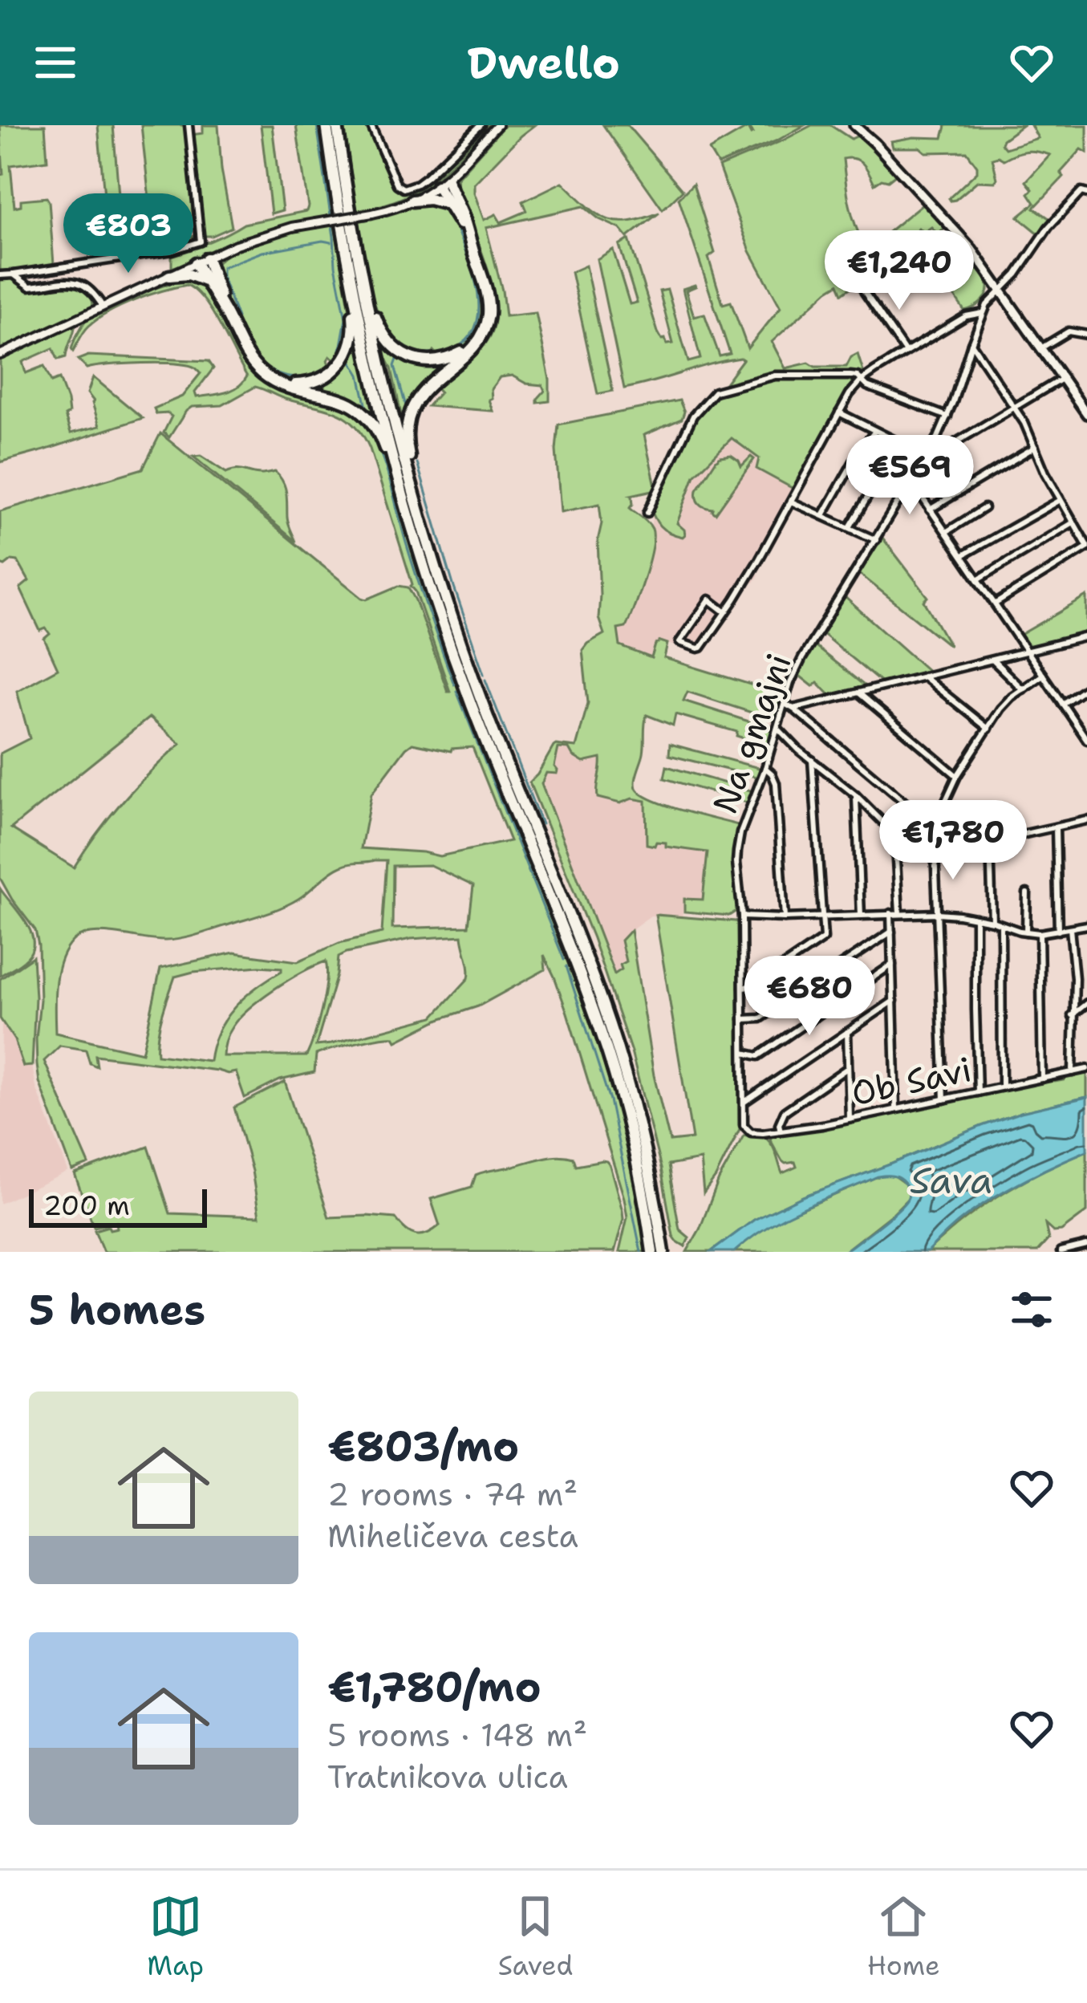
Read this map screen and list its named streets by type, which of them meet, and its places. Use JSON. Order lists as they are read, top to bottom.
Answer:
{
  "streets": {
    "street": ["Na gmajni", "Ob Savi"]
  },
  "crossings": [
    ["Na gmajni", "Ob Savi"]
  ],
  "water": ["Sava"],
  "scale_bar": "200 m",
  "page": {
    "header": "Dwello",
    "price": [
      "€803",
      "€1,240",
      "€569",
      "€1,780",
      "€680"
    ],
    "scale": "200 m",
    "heading": "5 homes",
    "list": [
      {
        "name": "€803/mo",
        "note": "2 rooms · 74 m² · Miheličeva cesta"
      },
      {
        "name": "€1,780/mo",
        "note": "5 rooms · 148 m² · Tratnikova ulica"
      }
    ],
    "tabs": ["Map", "Saved", "Home"]
  }
}
